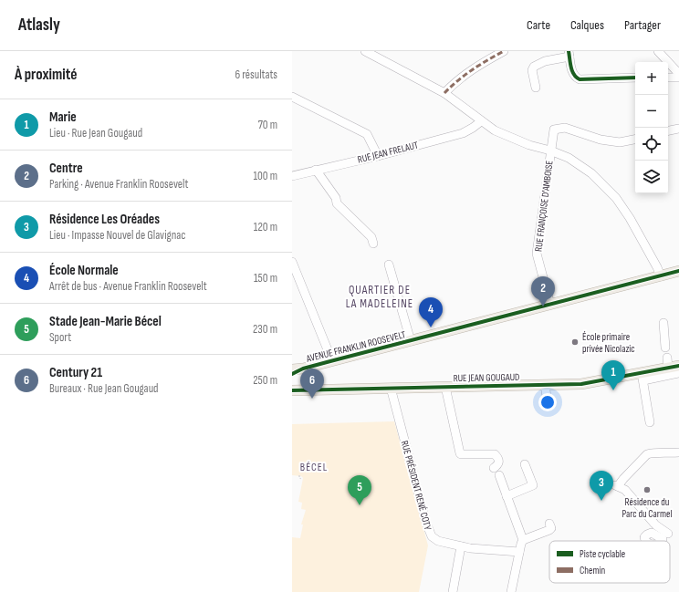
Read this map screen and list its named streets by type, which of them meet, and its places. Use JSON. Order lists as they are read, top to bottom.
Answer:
{
  "streets": {
    "main road": ["AVENUE FRANKLIN ROOSEVELT", "RUE JEAN GOUGAUD"],
    "street": ["RUE JEAN FRELAUT", "RUE FRANÇOISE D'AMBOISE", "RUE PRÉSIDENT RENÉ COTY"]
  },
  "crossings": [
    ["RUE FRANÇOISE D'AMBOISE", "AVENUE FRANKLIN ROOSEVELT"],
    ["RUE JEAN GOUGAUD", "RUE PRÉSIDENT RENÉ COTY"]
  ],
  "districts": ["QUARTIER DE LA MADELEINE", "BÉCEL"],
  "places": ["École primaire privée Nicolazic", "Résidence du Parc du Carmel"],
  "legend": ["Piste cyclable", "Chemin"],
  "page": {
    "header": "Atlasly",
    "nav": ["Carte", "Calques", "Partager"],
    "heading": ["À proximité", "6 résultats"],
    "map_buttons": ["+", "−"],
    "list": [
      {
        "mark": "1",
        "name": "Marie",
        "note": "Lieu · Rue Jean Gougaud",
        "value": "70 m"
      },
      {
        "mark": "2",
        "name": "Centre",
        "note": "Parking · Avenue Franklin Roosevelt",
        "value": "100 m"
      },
      {
        "mark": "3",
        "name": "Résidence Les Oréades",
        "note": "Lieu · Impasse Nouvel de Glavignac",
        "value": "120 m"
      },
      {
        "mark": "4",
        "name": "École Normale",
        "note": "Arrêt de bus · Avenue Franklin Roosevelt",
        "value": "150 m"
      },
      {
        "mark": "5",
        "name": "Stade Jean-Marie Bécel",
        "note": "Sport",
        "value": "230 m"
      },
      {
        "mark": "6",
        "name": "Century 21",
        "note": "Bureaux · Rue Jean Gougaud",
        "value": "250 m"
      }
    ],
    "pins": [
      "2",
      "4",
      "1",
      "6",
      "3",
      "5"
    ]
  }
}
